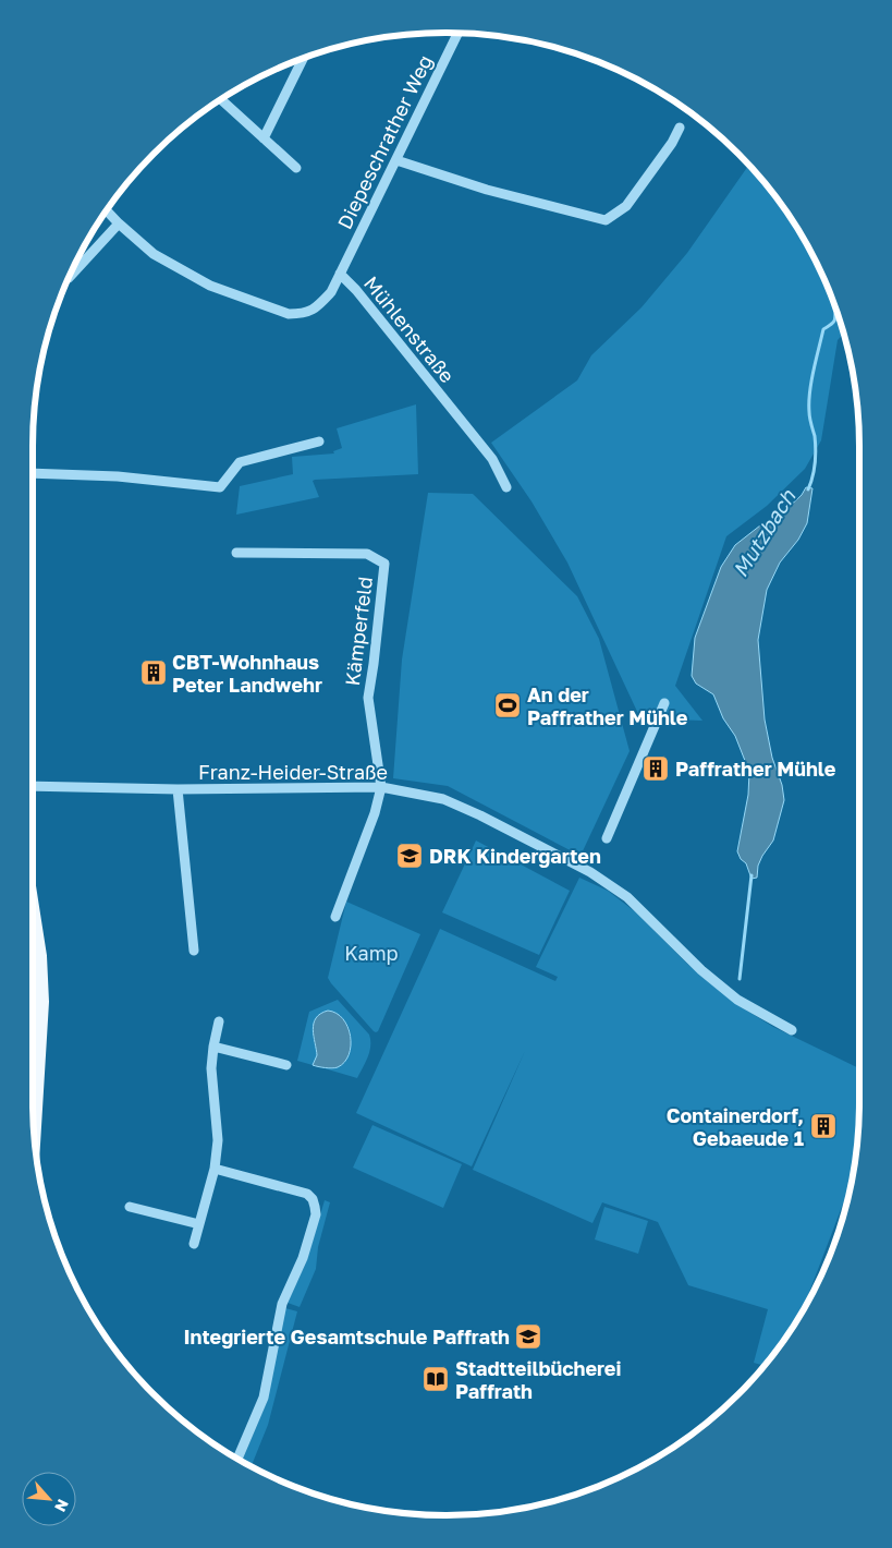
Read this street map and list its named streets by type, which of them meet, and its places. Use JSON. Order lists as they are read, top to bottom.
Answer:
{
  "streets": {
    "street": [
      "Diepeschrather Weg",
      "Mühlenstraße",
      "Kämperfeld",
      "Franz-Heider-Straße"
    ]
  },
  "crossings": [
    ["Diepeschrather Weg", "Mühlenstraße"],
    ["Kämperfeld", "Franz-Heider-Straße"]
  ],
  "water": ["Mutzbach"],
  "parks": ["Kamp"],
  "places": {
    "building": ["CBT-Wohnhaus Peter Landwehr", "Paffrather Mühle", "Containerdorf, Gebaeude 1"],
    "sports": ["An der Paffrather Mühle"],
    "school or university": ["DRK Kindergarten", "Integrierte Gesamtschule Paffrath"],
    "library": ["Stadtteilbücherei Paffrath"]
  },
  "north": "bottom right"
}
